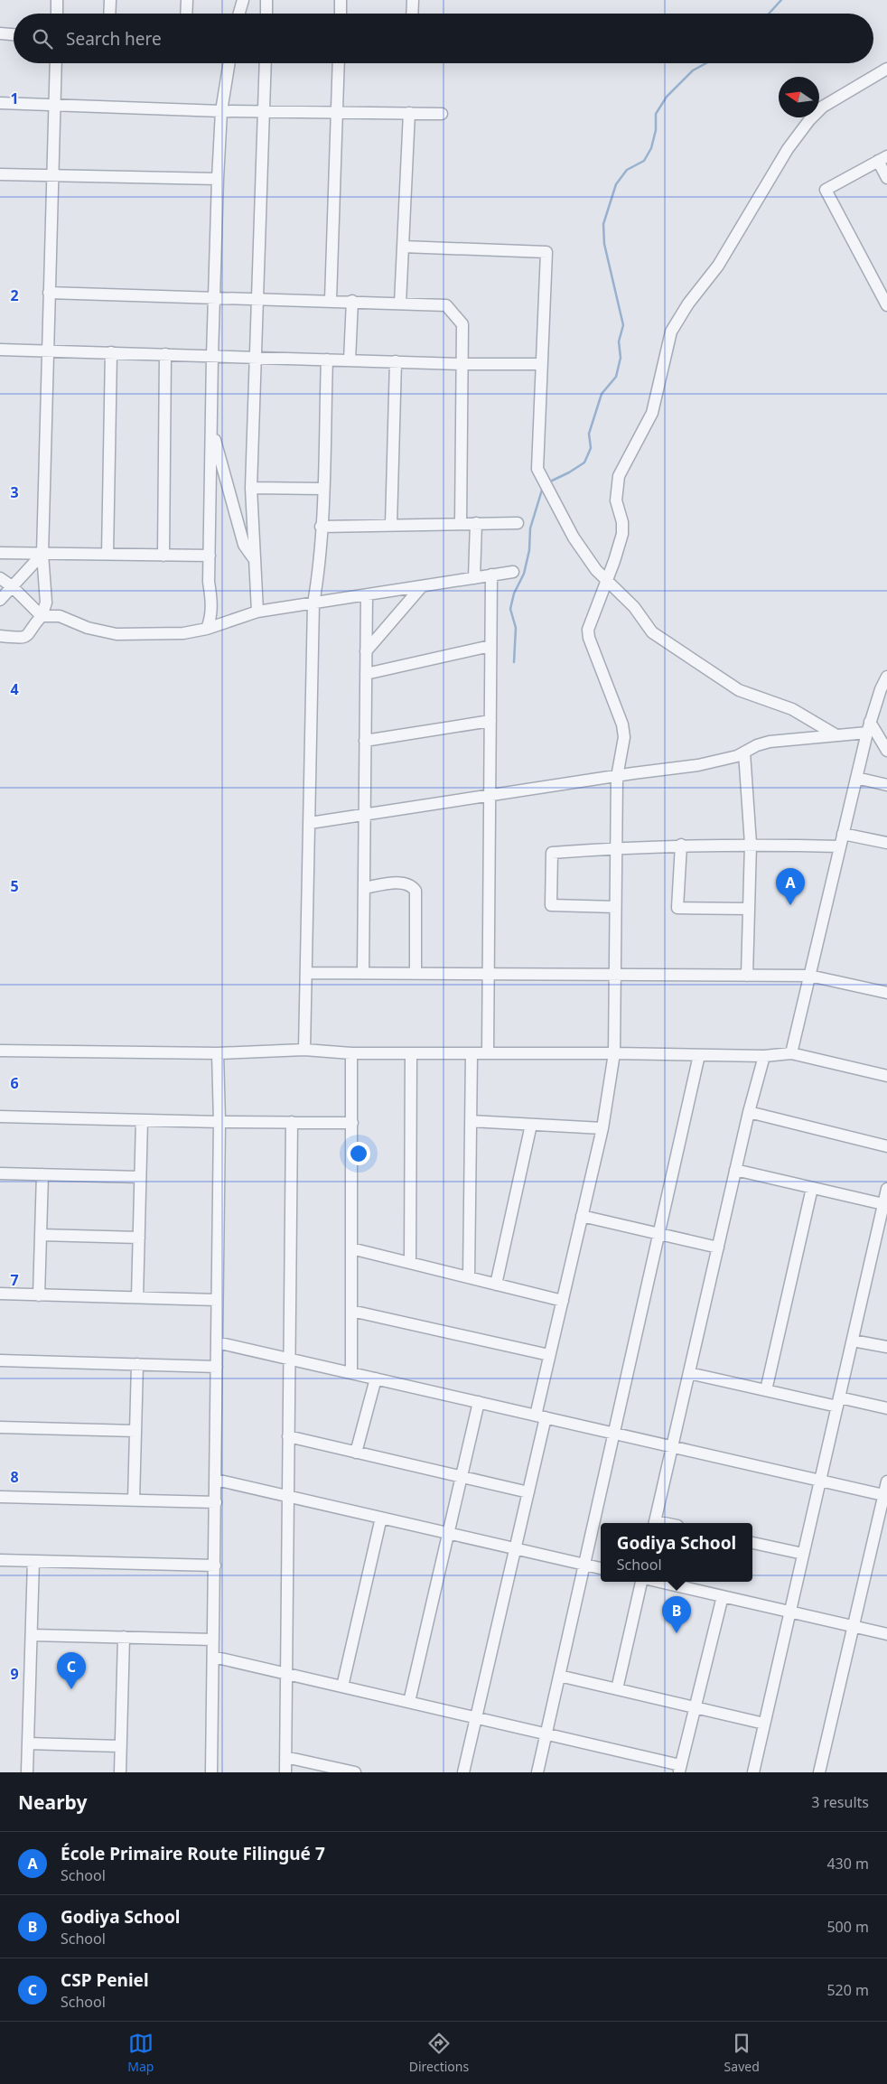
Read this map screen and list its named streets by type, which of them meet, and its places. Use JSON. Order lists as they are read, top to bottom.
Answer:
{
  "north": "left",
  "page": {
    "search": "Search here",
    "pins": ["A", "B", "C"],
    "popup": ["Godiya School", "School"],
    "heading": ["Nearby", "3 results"],
    "list": [
      {
        "mark": "A",
        "name": "École Primaire Route Filingué 7",
        "note": "School",
        "value": "430 m"
      },
      {
        "mark": "B",
        "name": "Godiya School",
        "note": "School",
        "value": "500 m"
      },
      {
        "mark": "C",
        "name": "CSP Peniel",
        "note": "School",
        "value": "520 m"
      }
    ],
    "nav": ["Map", "Directions", "Saved"]
  },
  "grid": {
    "rows": [
      "1",
      "2",
      "3",
      "4",
      "5",
      "6",
      "7",
      "8",
      "9"
    ]
  }
}
